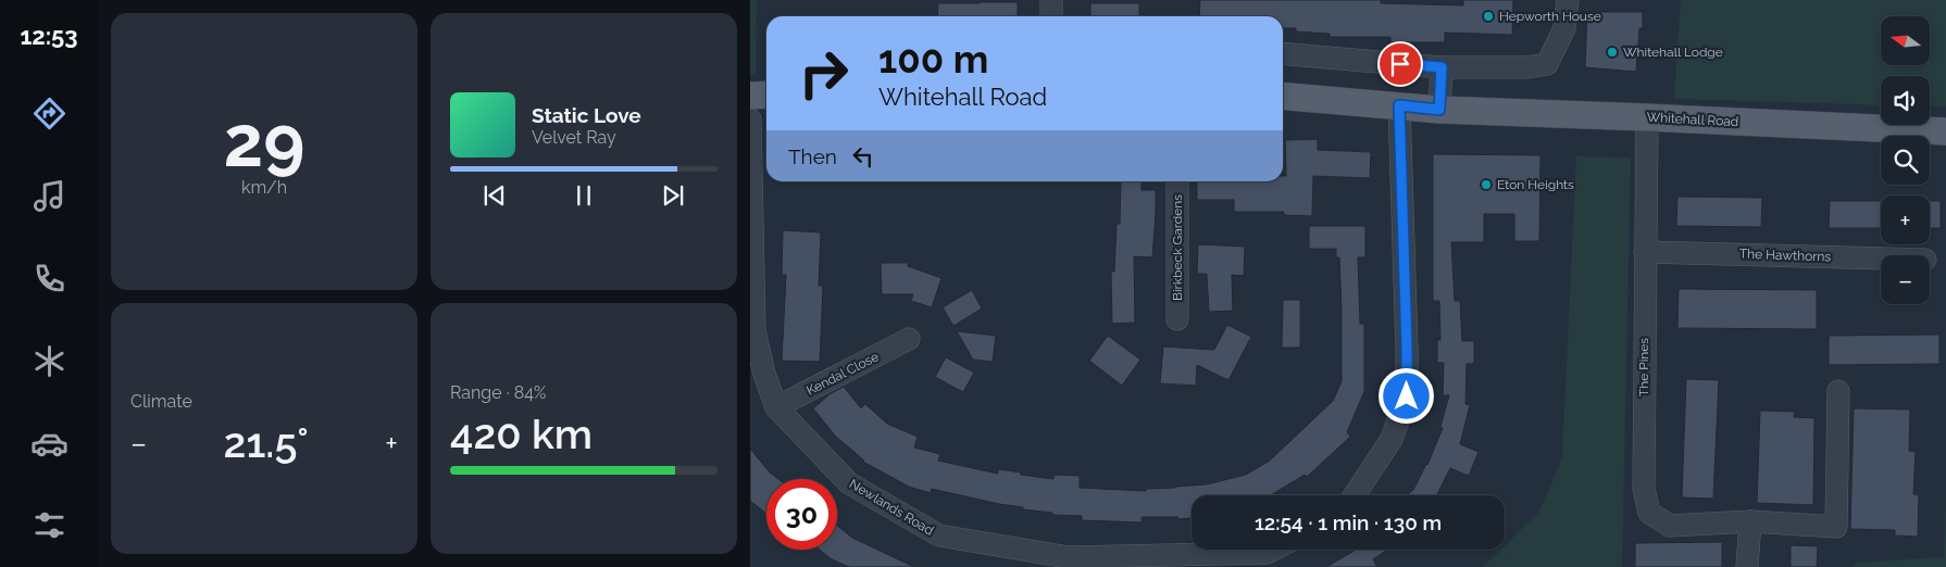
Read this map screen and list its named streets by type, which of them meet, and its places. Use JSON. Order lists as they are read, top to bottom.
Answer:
{
  "streets": {
    "main road": ["Whitehall Road"],
    "street": [
      "Birkbeck Gardens",
      "The Hawthorns",
      "The Pines",
      "Kendal Close",
      "Newlands Road"
    ]
  },
  "crossings": [
    ["Whitehall Road", "The Pines"],
    ["The Hawthorns", "The Pines"],
    ["Kendal Close", "Newlands Road"]
  ],
  "places": ["Hepworth House", "Whitehall Lodge", "Eton Heights"],
  "north": "left",
  "page": {
    "tabs": "12:53",
    "tile": [
      ["29", "km/h"],
      "Climate",
      ["Range · 84%", "420 km"]
    ],
    "map_buttons": ["+", "−"],
    "turn": ["100 m", "Whitehall Road"],
    "song": ["Static Love", "Velvet Ray"],
    "then": "Then",
    "heat": ["−", "21.5°", "+"],
    "limit": "30",
    "trip": "12:54 · 1 min · 130 m"
  }
}
